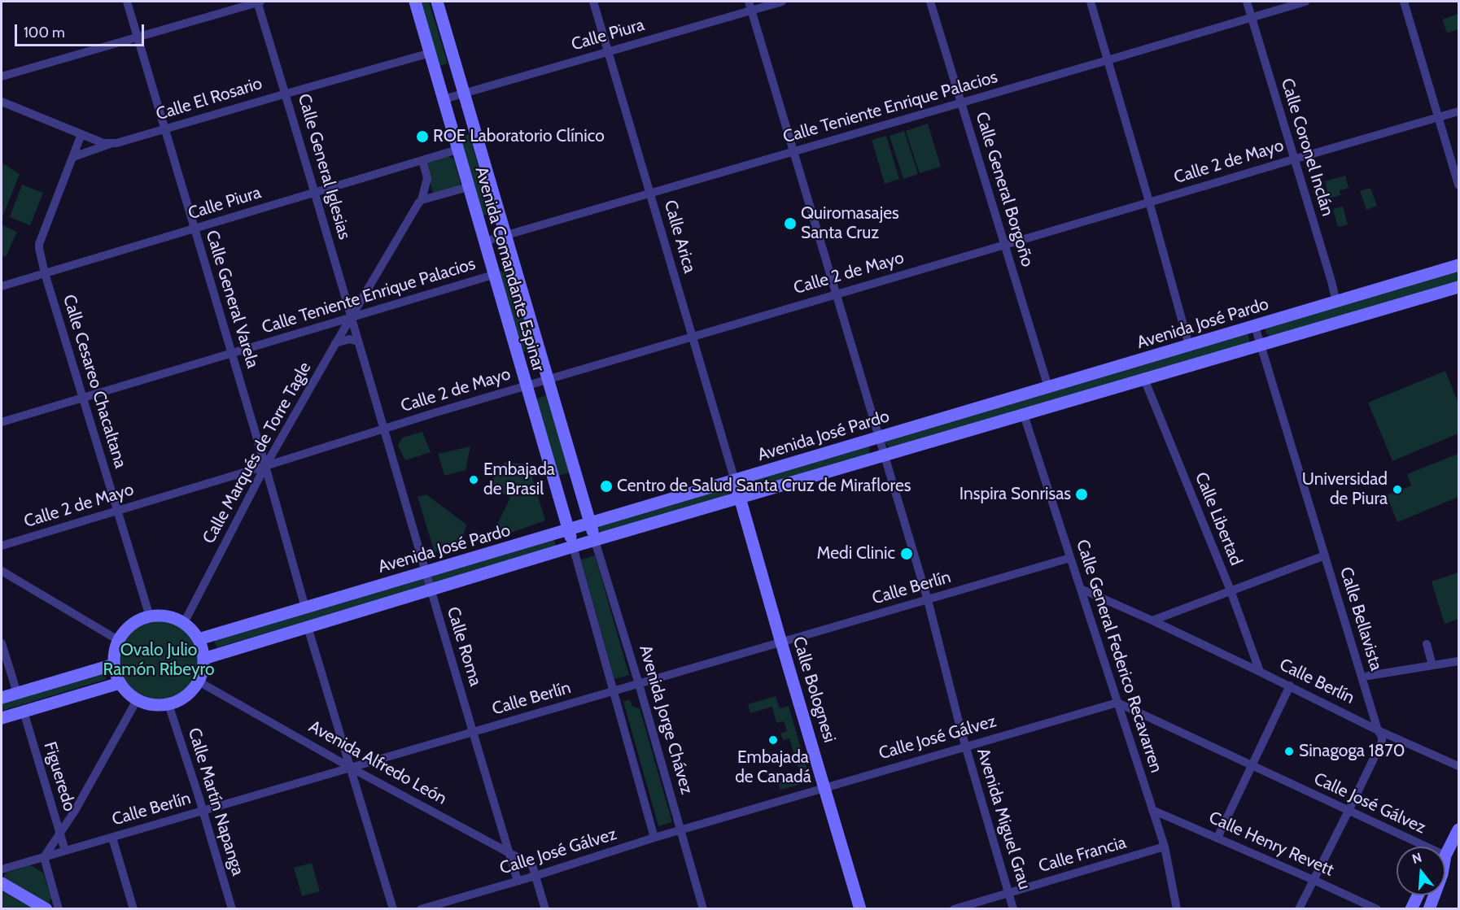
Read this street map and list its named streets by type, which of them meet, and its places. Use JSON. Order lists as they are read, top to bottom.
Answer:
{
  "streets": {
    "main road": ["Avenida Comandante Espinar", "Avenida José Pardo", "Calle Bolognesi"],
    "street": [
      "Calle Piura",
      "Calle El Rosario",
      "Calle Teniente Enrique Palacios",
      "Calle Coronel Inclán",
      "Calle 2 de Mayo",
      "Calle General Iglesias",
      "Calle General Borgoño",
      "Calle Arica",
      "Calle General Varela",
      "Calle Cesareo Chacaltana",
      "Calle Marqués de Torre Tagle",
      "Calle Libertad",
      "Calle Berlín",
      "Calle Bellavista",
      "Calle Roma",
      "Calle General Federico Recavarren",
      "Avenida Jorge Chávez",
      "Calle José Gálvez",
      "Avenida Alfredo León",
      "Figueredo",
      "Calle Martín Napanga",
      "Avenida Miguel Grau",
      "Calle Henry Revett",
      "Calle Francia"
    ]
  },
  "crossings": [
    ["Calle Piura", "Calle General Iglesias"],
    ["Calle Piura", "Calle Arica"],
    ["Calle Piura", "Avenida Comandante Espinar"],
    ["Calle Piura", "Calle General Varela"],
    ["Calle Piura", "Calle Cesareo Chacaltana"],
    ["Calle Piura", "Calle Marqués de Torre Tagle"],
    ["Calle Piura", "Avenida Miguel Grau"],
    ["Calle El Rosario", "Calle General Iglesias"],
    ["Calle El Rosario", "Avenida Comandante Espinar"],
    ["Calle El Rosario", "Calle General Varela"],
    ["Calle Teniente Enrique Palacios", "Calle Coronel Inclán"],
    ["Calle Teniente Enrique Palacios", "Calle General Iglesias"],
    ["Calle Teniente Enrique Palacios", "Calle General Borgoño"],
    ["Calle Teniente Enrique Palacios", "Calle Arica"],
    ["Calle Teniente Enrique Palacios", "Avenida Comandante Espinar"],
    ["Calle Teniente Enrique Palacios", "Calle General Varela"],
    ["Calle Teniente Enrique Palacios", "Calle Cesareo Chacaltana"],
    ["Calle Teniente Enrique Palacios", "Calle Marqués de Torre Tagle"],
    ["Calle Teniente Enrique Palacios", "Avenida Miguel Grau"],
    ["Calle Coronel Inclán", "Calle 2 de Mayo"],
    ["Calle Coronel Inclán", "Avenida José Pardo"],
    ["Calle 2 de Mayo", "Calle General Iglesias"],
    ["Calle 2 de Mayo", "Calle General Borgoño"],
    ["Calle 2 de Mayo", "Calle Arica"],
    ["Calle 2 de Mayo", "Avenida Comandante Espinar"],
    ["Calle 2 de Mayo", "Calle General Varela"],
    ["Calle 2 de Mayo", "Calle Cesareo Chacaltana"],
    ["Calle 2 de Mayo", "Calle Marqués de Torre Tagle"],
    ["Calle 2 de Mayo", "Avenida Miguel Grau"],
    ["Calle General Iglesias", "Avenida José Pardo"],
    ["Calle General Iglesias", "Calle Marqués de Torre Tagle"],
    ["Calle General Iglesias", "Calle Roma"],
    ["Calle General Borgoño", "Avenida José Pardo"],
    ["Calle Arica", "Avenida José Pardo"],
    ["Calle Arica", "Calle Bolognesi"],
    ["Avenida Comandante Espinar", "Avenida José Pardo"],
    ["Avenida Comandante Espinar", "Avenida Jorge Chávez"],
    ["Calle General Varela", "Avenida José Pardo"],
    ["Calle General Varela", "Calle Marqués de Torre Tagle"],
    ["Avenida José Pardo", "Calle Cesareo Chacaltana"],
    ["Avenida José Pardo", "Calle Marqués de Torre Tagle"],
    ["Avenida José Pardo", "Calle Libertad"],
    ["Avenida José Pardo", "Calle Bellavista"],
    ["Avenida José Pardo", "Calle Roma"],
    ["Avenida José Pardo", "Calle General Federico Recavarren"],
    ["Avenida José Pardo", "Calle Bolognesi"],
    ["Avenida José Pardo", "Avenida Jorge Chávez"],
    ["Avenida José Pardo", "Avenida Alfredo León"],
    ["Avenida José Pardo", "Calle Martín Napanga"],
    ["Avenida José Pardo", "Avenida Miguel Grau"],
    ["Calle Cesareo Chacaltana", "Calle Marqués de Torre Tagle"],
    ["Calle Cesareo Chacaltana", "Avenida Alfredo León"],
    ["Calle Cesareo Chacaltana", "Calle Martín Napanga"],
    ["Calle Marqués de Torre Tagle", "Avenida Alfredo León"],
    ["Calle Marqués de Torre Tagle", "Calle Martín Napanga"],
    ["Calle Libertad", "Calle Berlín"],
    ["Calle Berlín", "Calle Bellavista"],
    ["Calle Berlín", "Calle Roma"],
    ["Calle Berlín", "Calle General Federico Recavarren"],
    ["Calle Berlín", "Calle Bolognesi"],
    ["Calle Berlín", "Avenida Jorge Chávez"],
    ["Calle Berlín", "Avenida Alfredo León"],
    ["Calle Berlín", "Figueredo"],
    ["Calle Berlín", "Calle Martín Napanga"],
    ["Calle Berlín", "Avenida Miguel Grau"],
    ["Calle Bellavista", "Calle José Gálvez"],
    ["Calle Bellavista", "Calle Henry Revett"],
    ["Calle Roma", "Calle José Gálvez"],
    ["Calle Roma", "Avenida Alfredo León"],
    ["Calle General Federico Recavarren", "Calle José Gálvez"],
    ["Calle General Federico Recavarren", "Calle Henry Revett"],
    ["Calle General Federico Recavarren", "Calle Francia"],
    ["Calle Bolognesi", "Calle José Gálvez"],
    ["Avenida Jorge Chávez", "Calle José Gálvez"],
    ["Calle José Gálvez", "Avenida Miguel Grau"],
    ["Avenida Alfredo León", "Calle Martín Napanga"],
    ["Avenida Miguel Grau", "Calle Francia"]
  ],
  "parks": ["Ovalo Julio Ramón Ribeyro"],
  "places": [
    "ROE Laboratorio Clínico",
    "Quiromasajes Santa Cruz",
    "Embajada de Brasil",
    "Centro de Salud Santa Cruz de Miraflores",
    "Universidad de Piura",
    "Inspira Sonrisas",
    "Medi Clinic",
    "Embajada de Canadá",
    "Sinagoga 1870"
  ],
  "scale_bar": "100 m",
  "north": "top"
}
